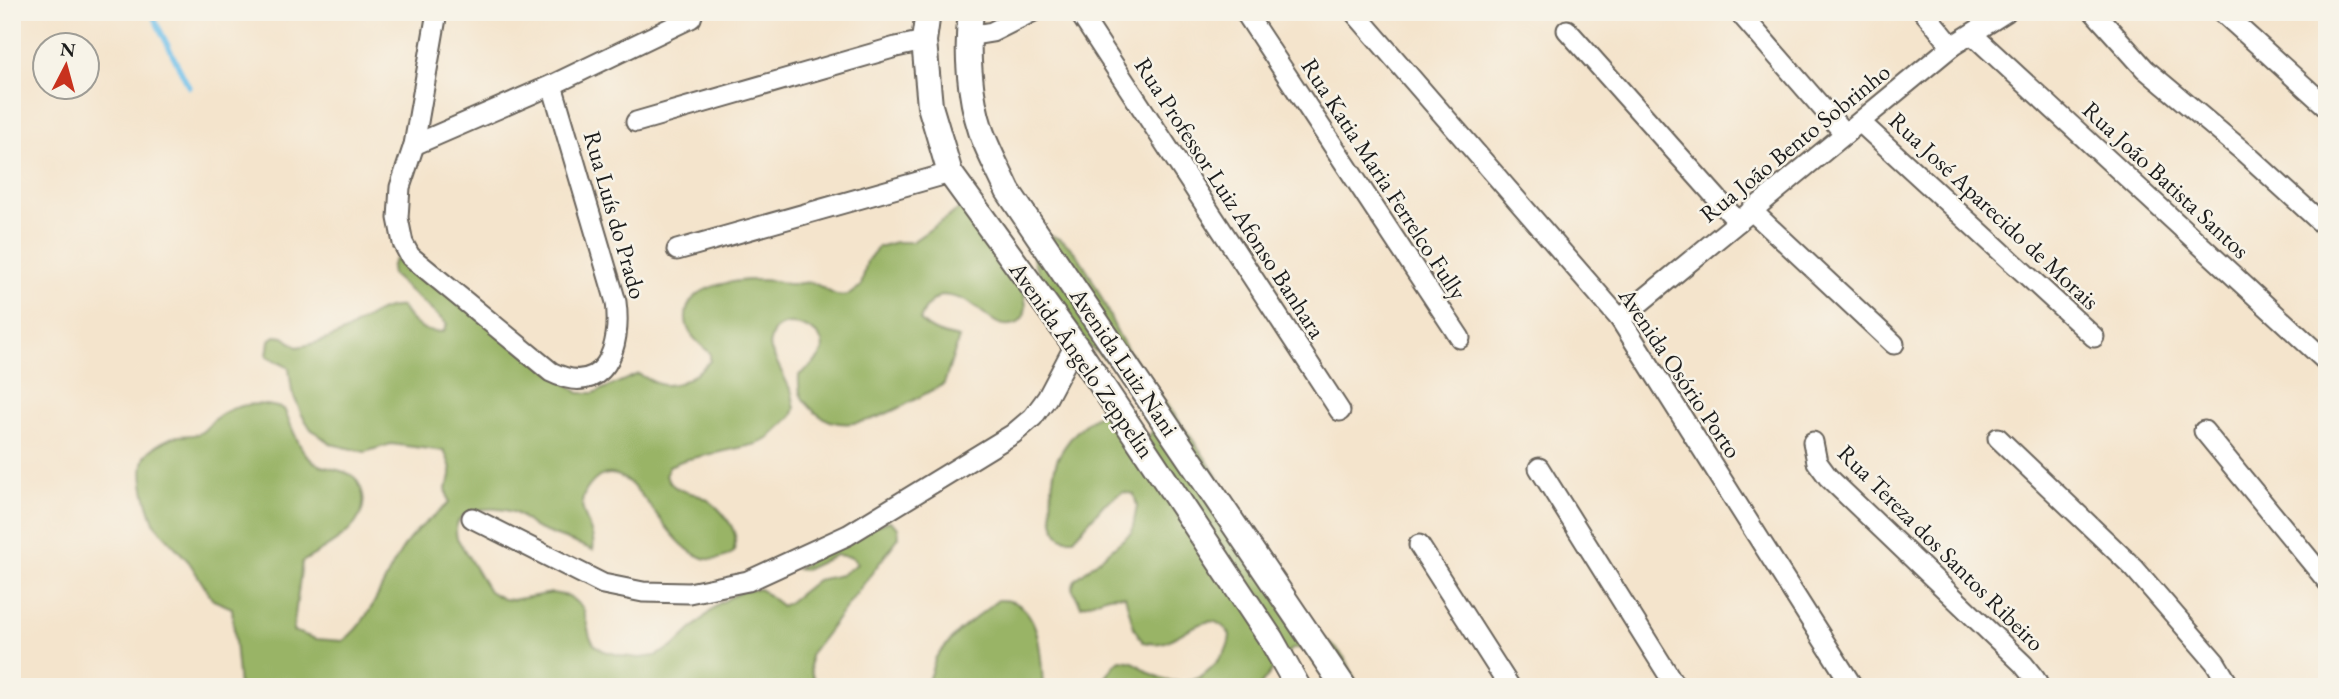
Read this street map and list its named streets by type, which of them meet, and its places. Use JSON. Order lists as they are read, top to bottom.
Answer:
{
  "streets": {
    "street": [
      "Rua João Bento Sobrinho",
      "Rua Katia Maria Ferrelco Fully",
      "Rua João Batista Santos",
      "Rua Professor Luiz Afonso Banhara",
      "Rua José Aparecido de Morais",
      "Rua Luís do Prado",
      "Avenida Ângelo Zeppelin",
      "Avenida Luiz Nani",
      "Avenida Osório Porto",
      "Rua Tereza dos Santos Ribeiro"
    ]
  },
  "crossings": [
    ["Rua João Bento Sobrinho", "Rua João Batista Santos"],
    ["Rua João Bento Sobrinho", "Rua José Aparecido de Morais"],
    ["Rua João Bento Sobrinho", "Avenida Osório Porto"]
  ],
  "north": "top"
}
